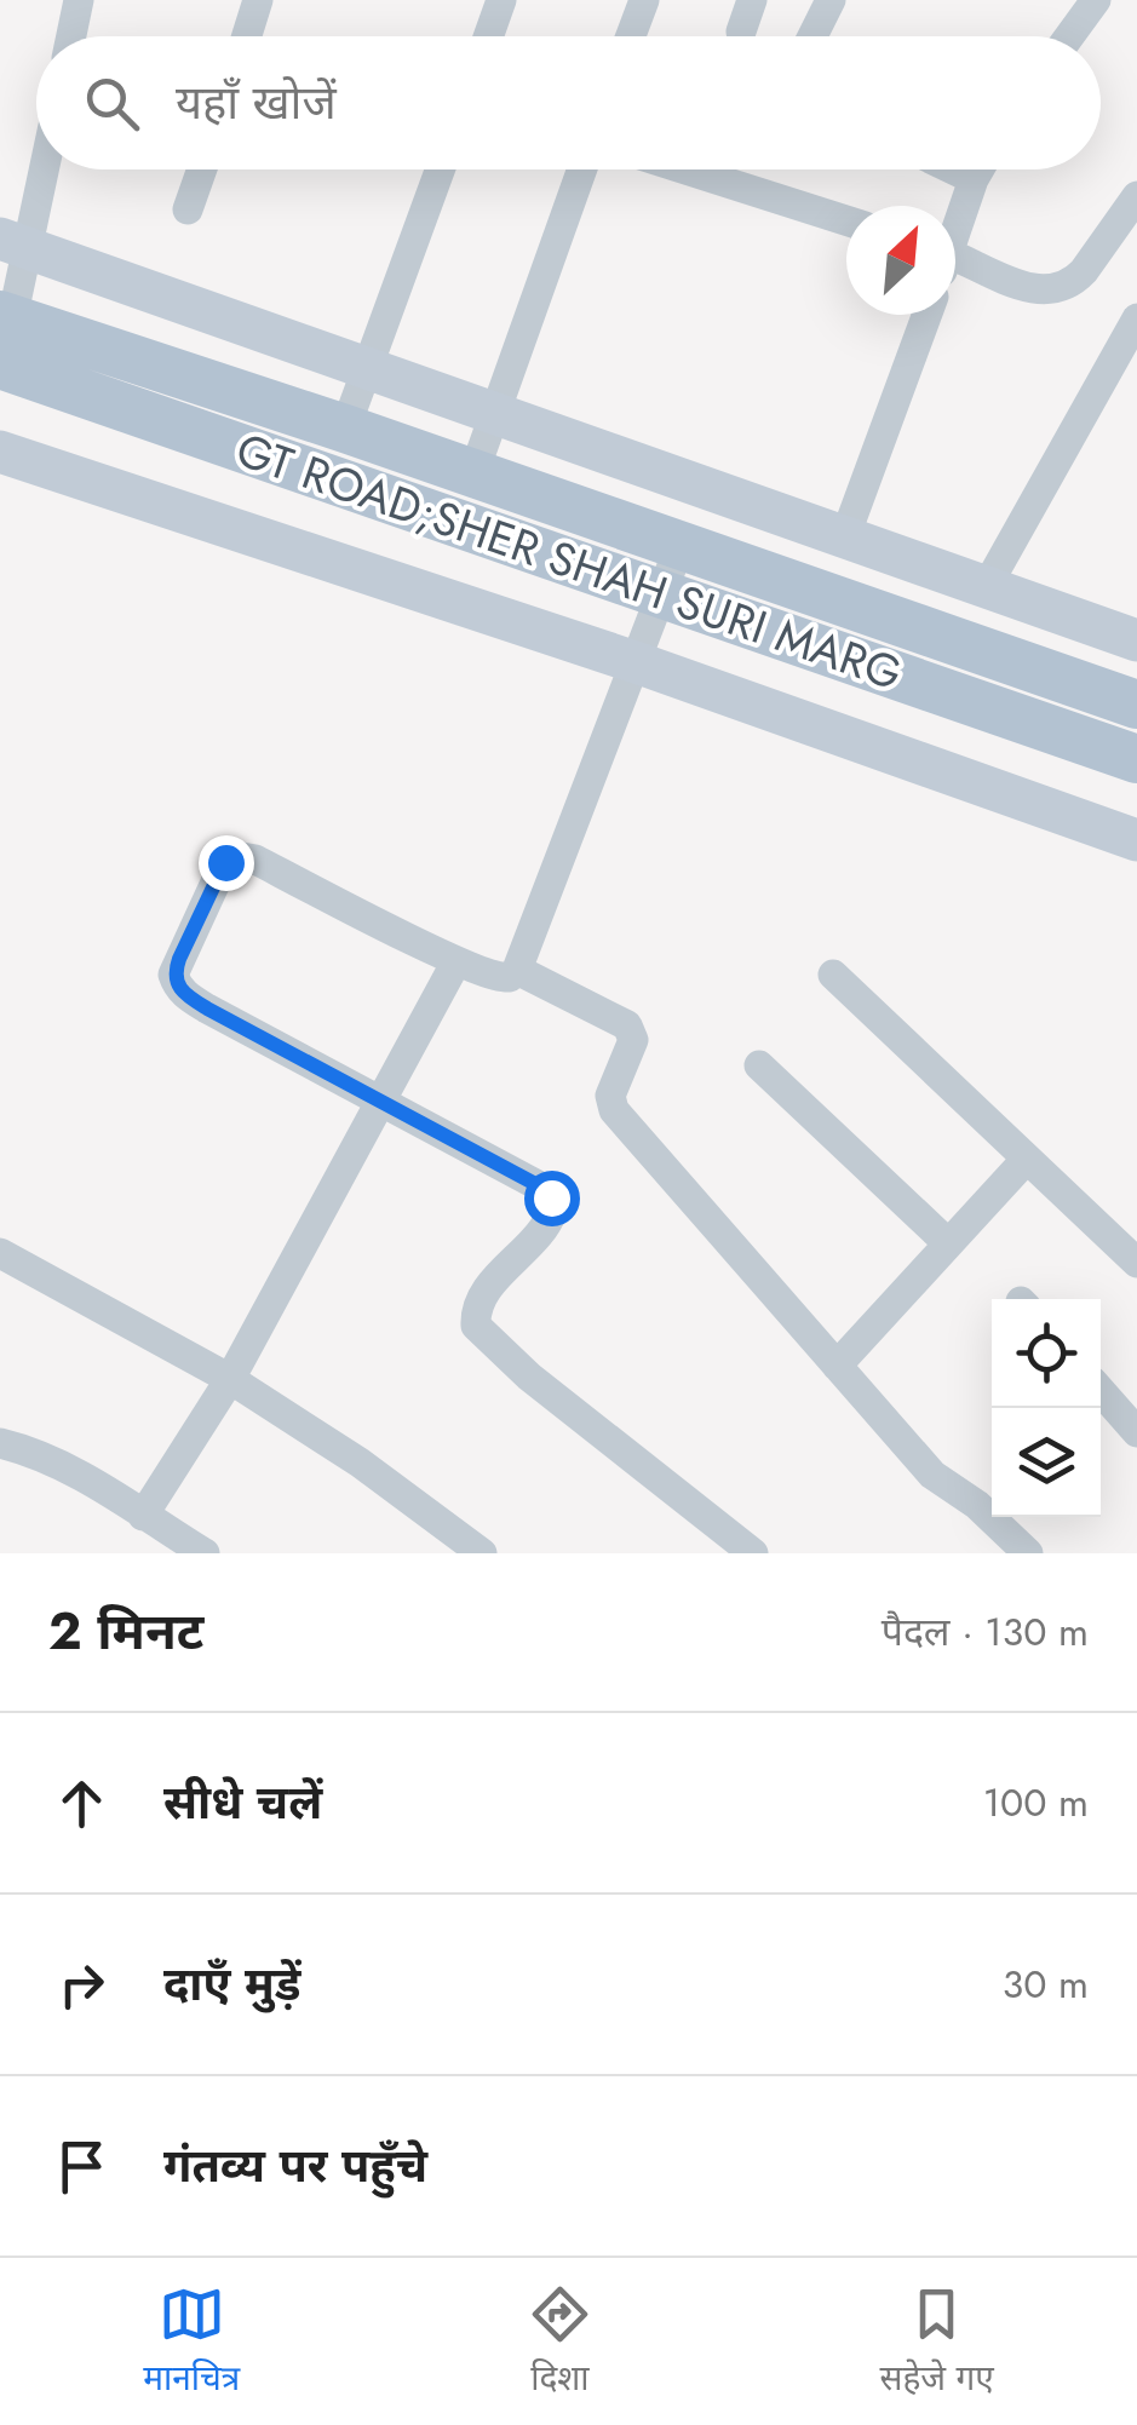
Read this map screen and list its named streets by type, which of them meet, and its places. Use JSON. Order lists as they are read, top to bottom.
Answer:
{
  "streets": {
    "main road": ["GT ROAD;SHER SHAH SURI MARG"]
  },
  "north": "top right",
  "page": {
    "search": "यहाँ खोजें",
    "heading": ["2 मिनट", "पैदल · 130 m"],
    "list": [
      ["सीधे चलें", "100 m"],
      ["दाएँ मुड़ें", "30 m"],
      "गंतव्य पर पहुँचे"
    ],
    "nav": ["मानचित्र", "दिशा", "सहेजे गए"]
  }
}
